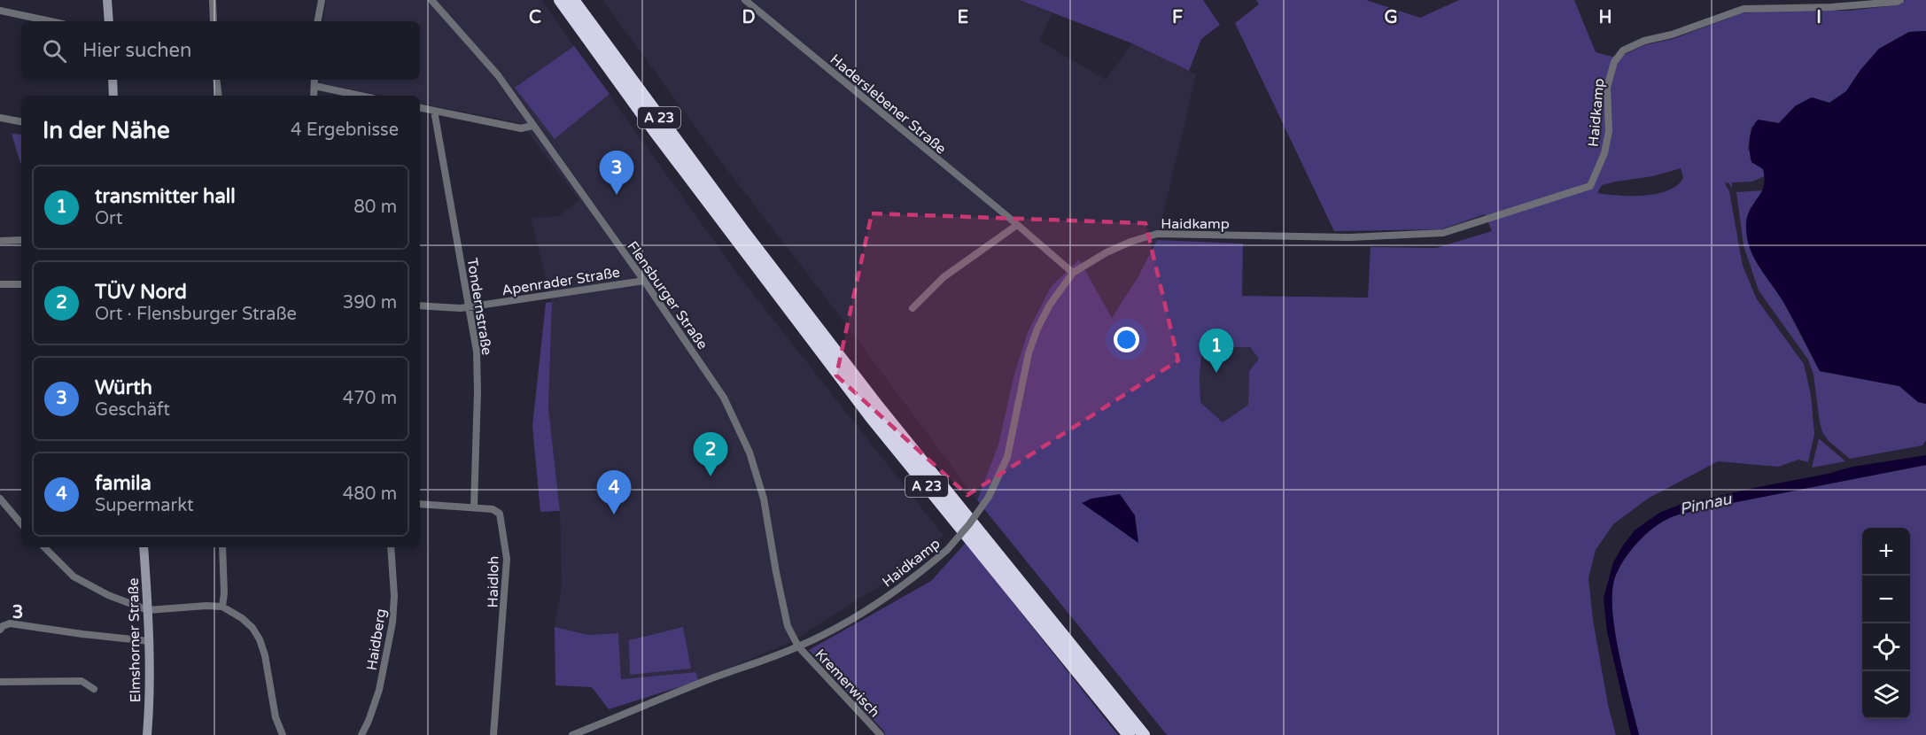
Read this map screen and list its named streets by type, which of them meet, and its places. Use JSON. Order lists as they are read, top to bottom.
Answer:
{
  "streets": {
    "highway": ["A 23"],
    "main road": ["Elmshorner Straße"],
    "street": [
      "Haderslebener Straße",
      "Haidkamp",
      "Apenrader Straße",
      "Flensburger Straße",
      "Tondernstraße",
      "Haidloh",
      "Haidberg",
      "Kremerwisch"
    ]
  },
  "crossings": [
    ["Haderslebener Straße", "Haidkamp"],
    ["Haidkamp", "Flensburger Straße"],
    ["Haidkamp", "Kremerwisch"],
    ["Apenrader Straße", "Flensburger Straße"],
    ["Apenrader Straße", "Tondernstraße"],
    ["Flensburger Straße", "Kremerwisch"],
    ["Tondernstraße", "Haidloh"]
  ],
  "water": ["Pinnau"],
  "page": {
    "search": "Hier suchen",
    "heading": ["In der Nähe", "4 Ergebnisse"],
    "pins": [
      "3",
      "1",
      "2",
      "4"
    ],
    "list": [
      {
        "mark": "1",
        "name": "transmitter hall",
        "note": "Ort",
        "value": "80 m"
      },
      {
        "mark": "2",
        "name": "TÜV Nord",
        "note": "Ort · Flensburger Straße",
        "value": "390 m"
      },
      {
        "mark": "3",
        "name": "Würth",
        "note": "Geschäft",
        "value": "470 m"
      },
      {
        "mark": "4",
        "name": "famila",
        "note": "Supermarkt",
        "value": "480 m"
      }
    ],
    "map_buttons": ["+", "−"]
  },
  "grid": {
    "columns": [
      "C",
      "D",
      "E",
      "F",
      "G",
      "H",
      "I"
    ],
    "rows": ["3"]
  }
}
